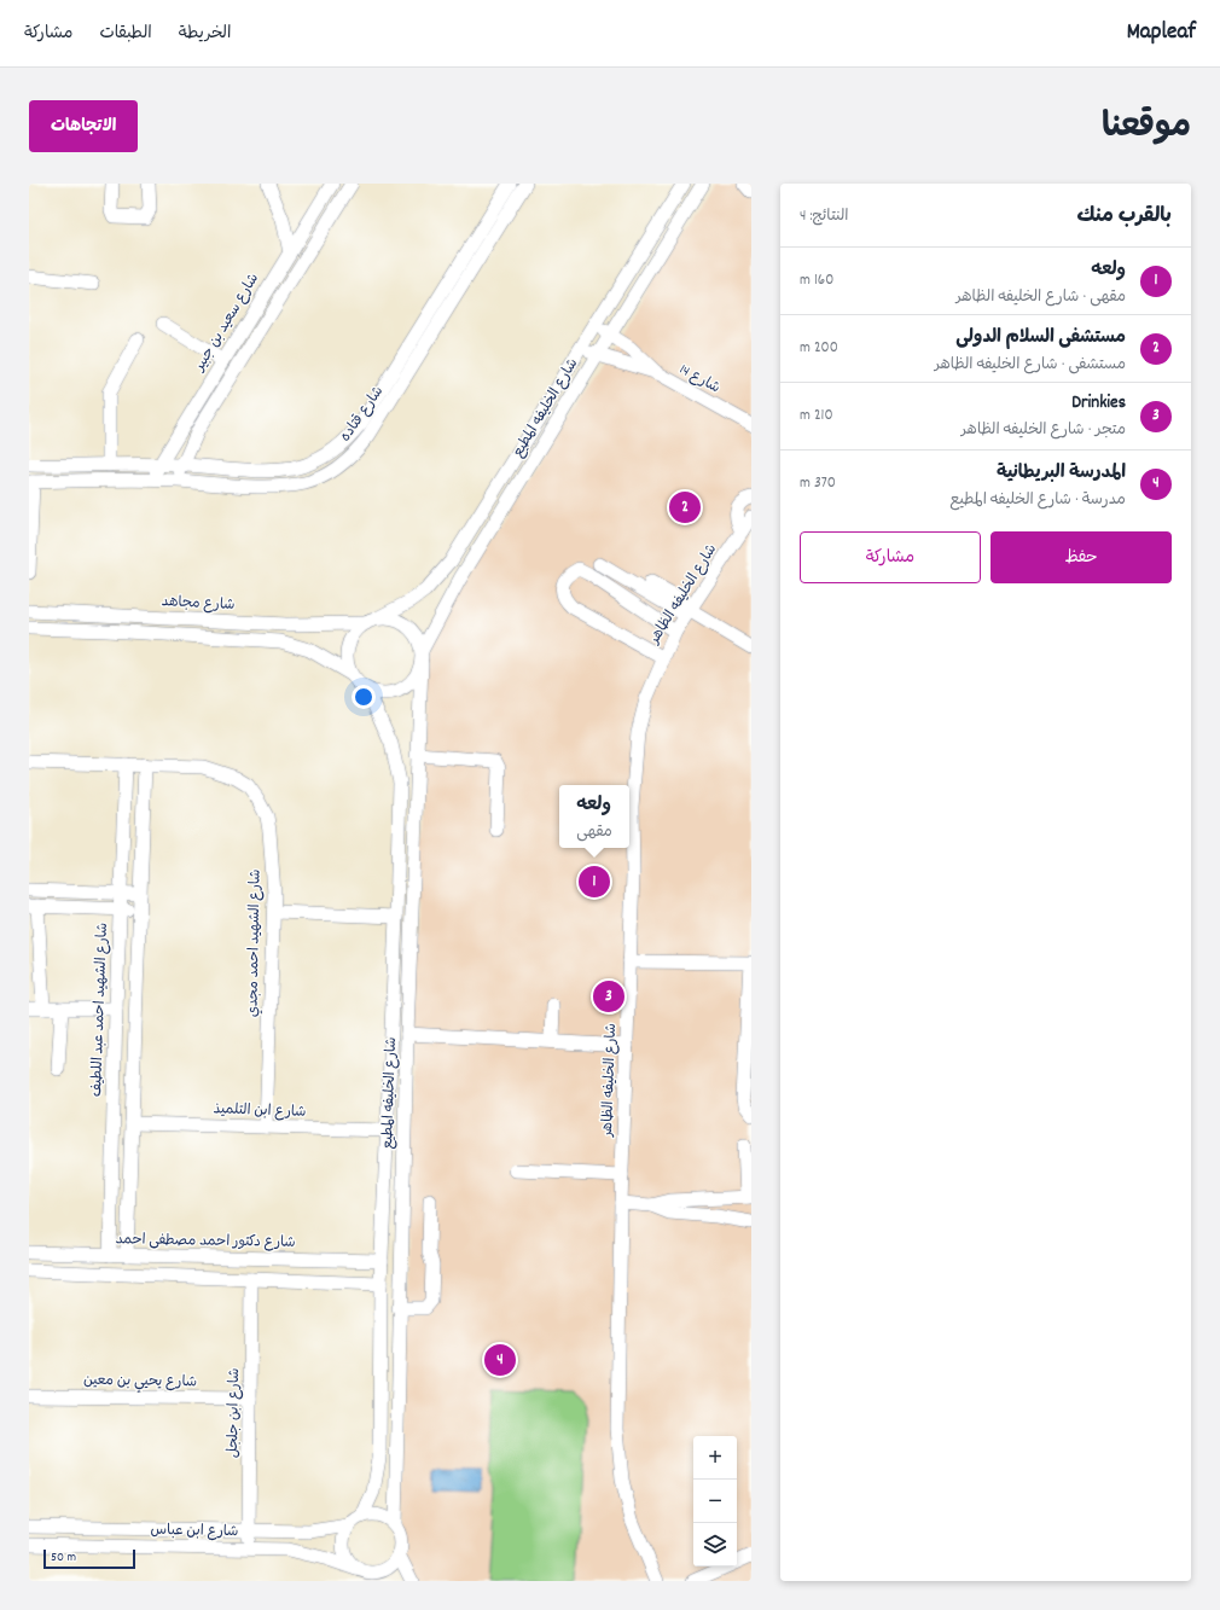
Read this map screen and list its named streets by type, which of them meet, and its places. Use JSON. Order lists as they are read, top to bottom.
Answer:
{
  "streets": {
    "street": [
      "شارع سعيد بن جبير",
      "شارع 14",
      "شارع الخليفه المطيع",
      "شارع قتاده",
      "شارع الخليفه الظاهر",
      "شارع مجاهد",
      "شارع الشهيد احمد مجدي",
      "شارع الشهيد احمد عبد اللطيف",
      "شارع ابن التلميذ",
      "شارع دكتور احمد مصطفى احمد",
      "شارع يحيي بن معين",
      "شارع ابن جلجل",
      "شارع ابن عباس"
    ]
  },
  "crossings": [
    ["شارع سعيد بن جبير", "شارع قتاده"],
    ["شارع 14", "شارع الخليفه المطيع"],
    ["شارع الخليفه المطيع", "شارع مجاهد"],
    ["شارع الخليفه المطيع", "شارع ابن التلميذ"],
    ["شارع الخليفه المطيع", "شارع دكتور احمد مصطفى احمد"],
    ["شارع الخليفه المطيع", "شارع ابن عباس"],
    ["شارع الشهيد احمد مجدي", "شارع الشهيد احمد عبد اللطيف"],
    ["شارع الشهيد احمد مجدي", "شارع ابن التلميذ"],
    ["شارع الشهيد احمد عبد اللطيف", "شارع دكتور احمد مصطفى احمد"],
    ["شارع يحيي بن معين", "شارع ابن جلجل"],
    ["شارع ابن جلجل", "شارع ابن عباس"]
  ],
  "scale_bar": "50 m",
  "page": {
    "header": "Mapleaf",
    "nav": ["الخريطة", "الطبقات", "مشاركة"],
    "title": "موقعنا",
    "buttons": [
      "الاتجاهات",
      ["حفظ", "مشاركة"]
    ],
    "heading": ["بالقرب منك", "النتائج: 4"],
    "list": [
      {
        "mark": "1",
        "name": "ولعه",
        "note": "مقهى · شارع الخليفه الظاهر",
        "value": "160 m"
      },
      {
        "mark": "2",
        "name": "مستشفى السلام الدولى",
        "note": "مستشفى · شارع الخليفه الظاهر",
        "value": "200 m"
      },
      {
        "mark": "3",
        "name": "Drinkies",
        "note": "متجر · شارع الخليفه الظاهر",
        "value": "210 m"
      },
      {
        "mark": "4",
        "name": "المدرسة البريطانية",
        "note": "مدرسة · شارع الخليفه المطيع",
        "value": "370 m"
      }
    ],
    "pins": [
      "2",
      "1",
      "3",
      "4"
    ],
    "popup": ["ولعه", "مقهى"],
    "map_buttons": ["+", "−"],
    "scale": "50 m"
  }
}
